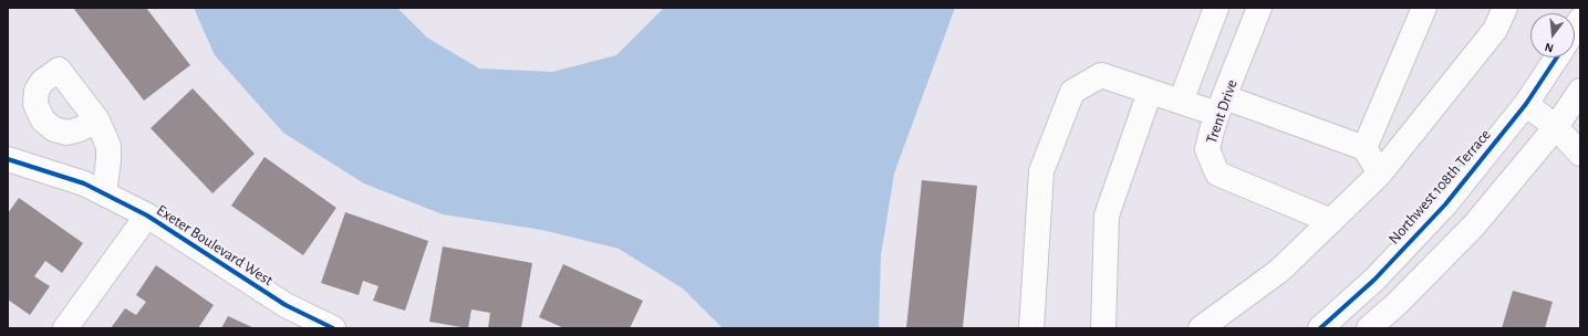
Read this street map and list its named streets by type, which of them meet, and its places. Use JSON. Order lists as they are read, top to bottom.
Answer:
{
  "streets": {
    "street": ["Trent Drive", "Northwest 108th Terrace", "Exeter Boulevard West"]
  },
  "north": "bottom"
}
